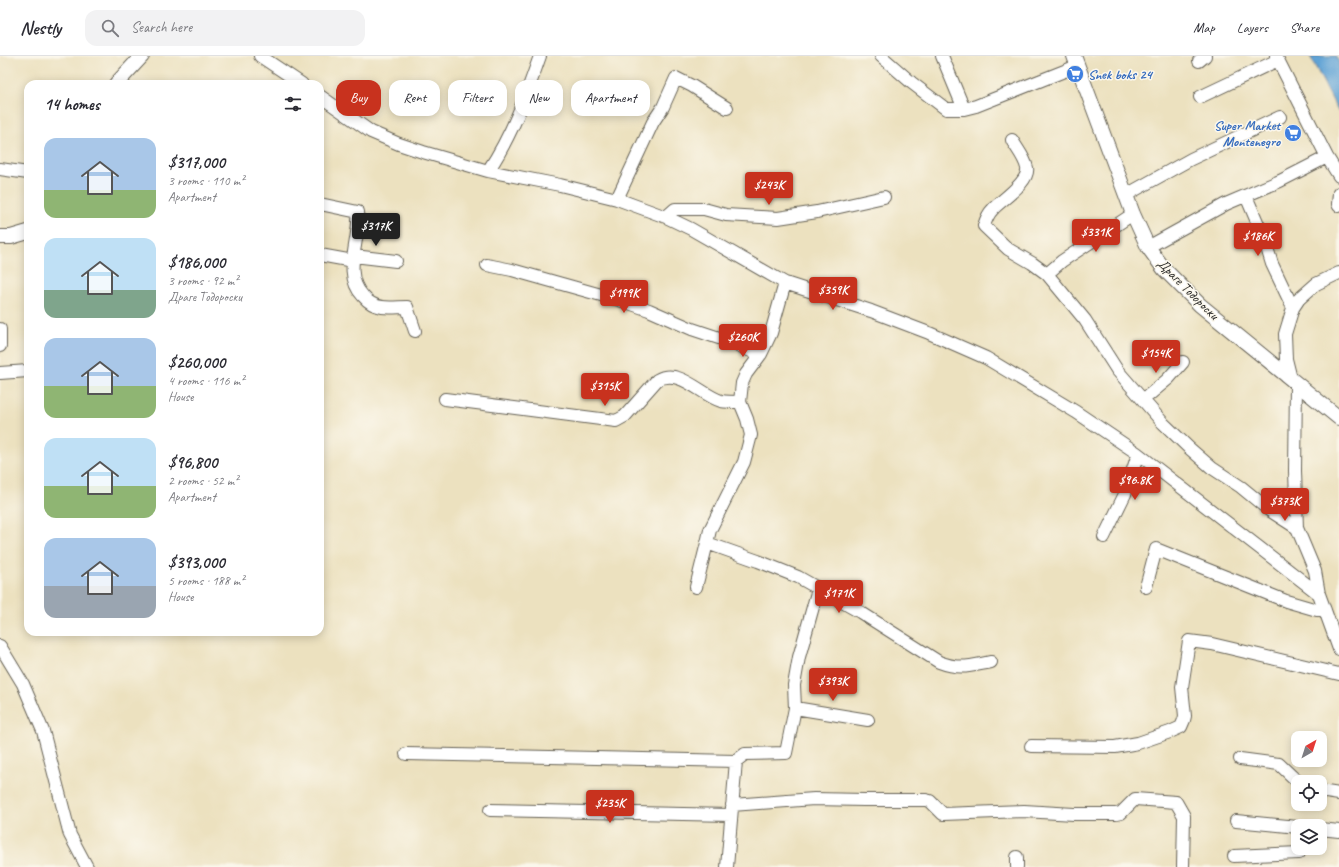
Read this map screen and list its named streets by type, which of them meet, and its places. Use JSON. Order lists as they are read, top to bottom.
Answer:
{
  "streets": {
    "street": ["Драге Тодороски"]
  },
  "places": {
    "supermarket": ["Snek boks 24", "Super Market Montenegro"]
  },
  "north": "top right",
  "page": {
    "header": "Nestly",
    "search": "Search here",
    "nav": ["Map", "Layers", "Share"],
    "chip": [
      "Buy",
      "Rent",
      "Filters",
      "New",
      "Apartment"
    ],
    "heading": "14 homes",
    "list": [
      {
        "name": "$317,000",
        "note": "3 rooms · 110 m² · Apartment"
      },
      {
        "name": "$186,000",
        "note": "3 rooms · 92 m² · Драге Тодороски"
      },
      {
        "name": "$260,000",
        "note": "4 rooms · 116 m² · House"
      },
      {
        "name": "$96,800",
        "note": "2 rooms · 52 m² · Apartment"
      },
      {
        "name": "$393,000",
        "note": "5 rooms · 188 m² · House"
      }
    ],
    "price": [
      "$243K",
      "$317K",
      "$331K",
      "$186K",
      "$359K",
      "$199K",
      "$260K",
      "$154K",
      "$315K",
      "$96.8K",
      "$373K",
      "$171K",
      "$393K",
      "$235K"
    ]
  }
}
